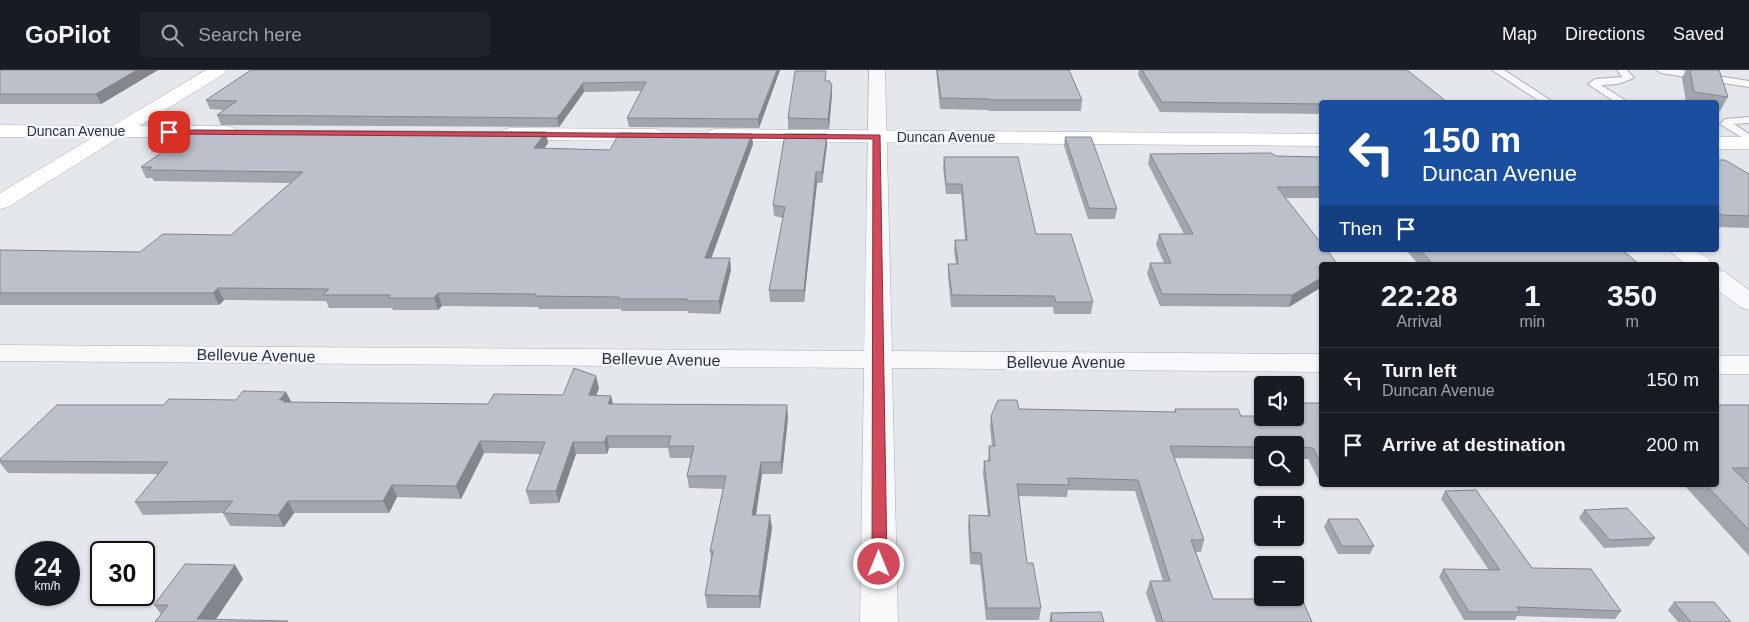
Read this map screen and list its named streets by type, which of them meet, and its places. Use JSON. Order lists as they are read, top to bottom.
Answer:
{
  "streets": {
    "street": ["Duncan Avenue", "Bellevue Avenue"]
  },
  "page": {
    "header": "GoPilot",
    "search": "Search here",
    "nav": ["Map", "Directions", "Saved"],
    "turn": ["150 m", "Duncan Avenue"],
    "then": "Then",
    "eta": [
      "22:28",
      "Arrival",
      "1",
      "min",
      "350",
      "m"
    ],
    "list": [
      {
        "name": "Turn left",
        "note": "Duncan Avenue",
        "value": "150 m"
      },
      {
        "name": "Arrive at destination",
        "value": "200 m"
      }
    ],
    "map_buttons": ["+", "−"],
    "speed": "24 km/h",
    "limit": "30"
  }
}
